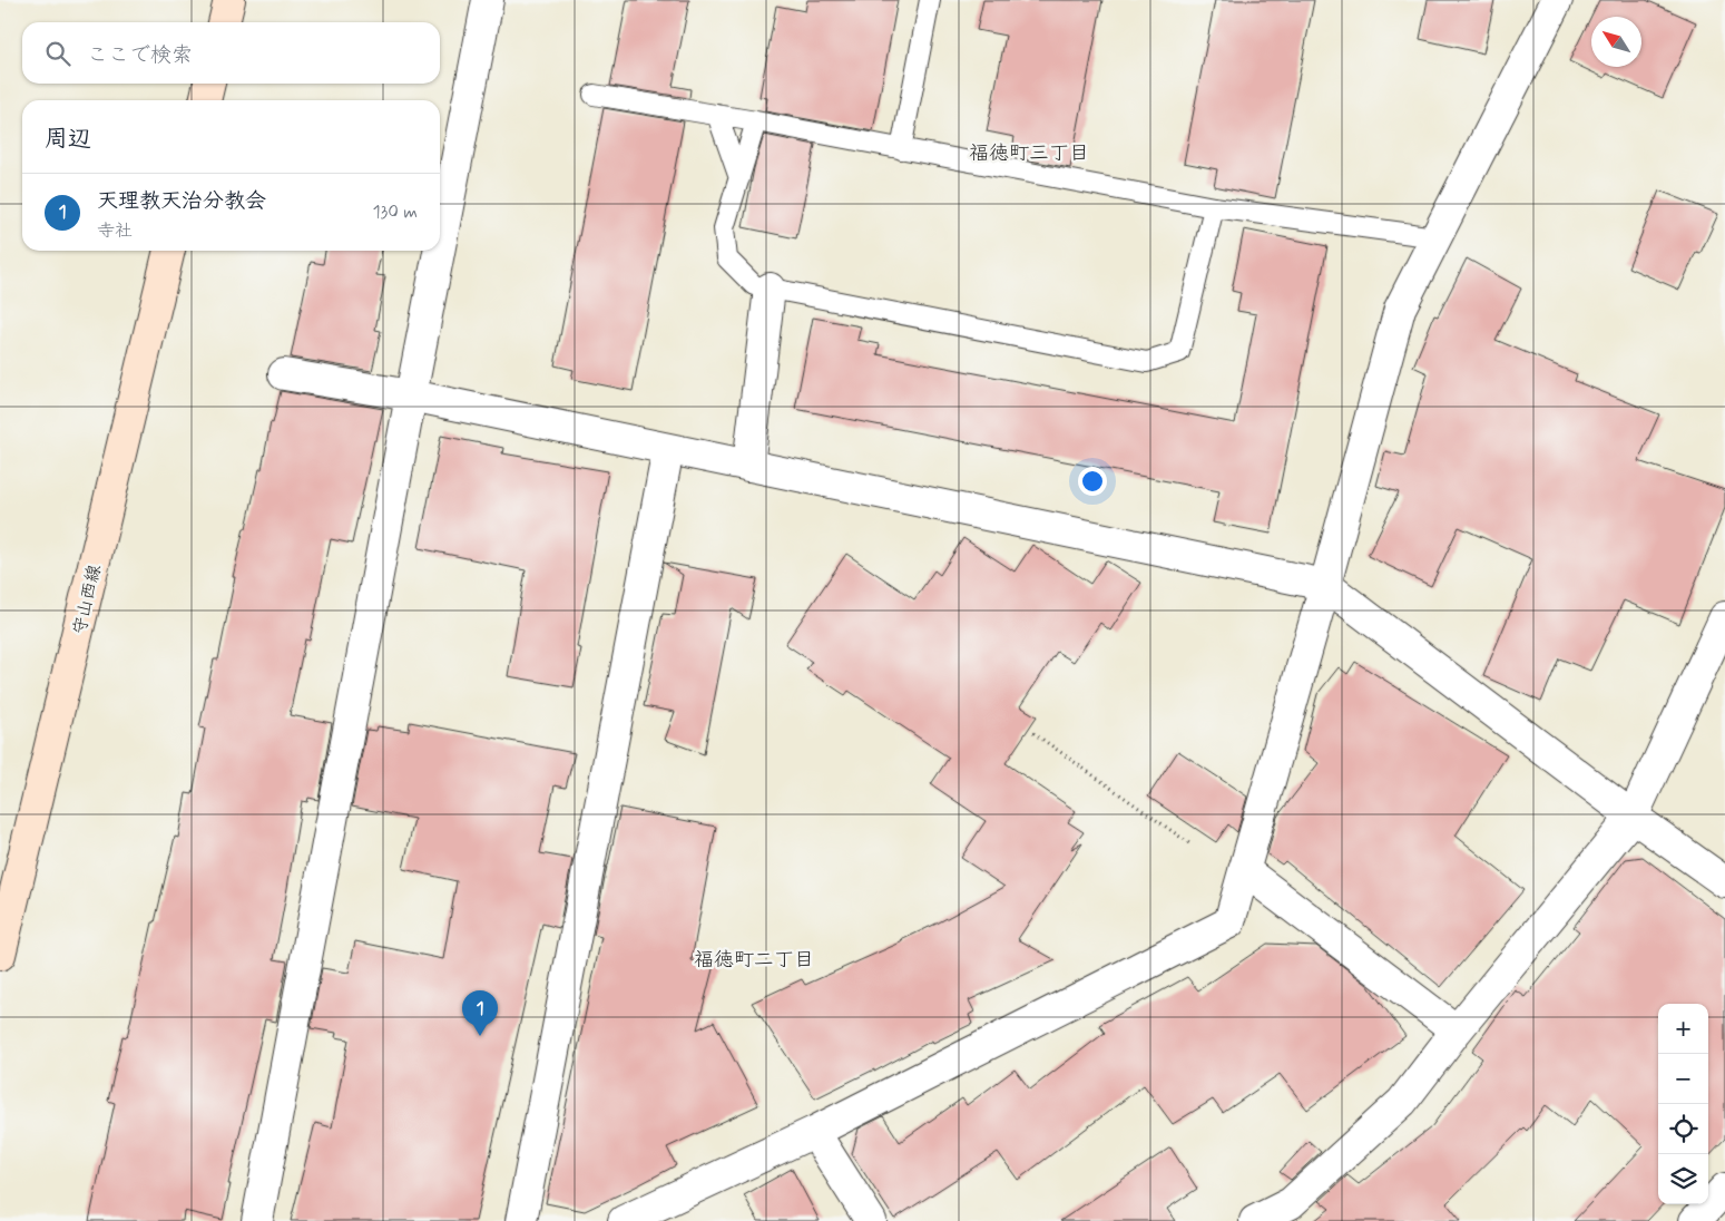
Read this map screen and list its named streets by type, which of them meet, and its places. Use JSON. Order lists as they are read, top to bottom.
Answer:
{
  "streets": {
    "main road": ["守山西線"]
  },
  "districts": ["福徳町三丁目", "福徳町二丁目"],
  "north": "top left",
  "page": {
    "search": "ここで検索",
    "heading": "周辺",
    "list": [
      {
        "mark": "1",
        "name": "天理教天治分教会",
        "note": "寺社",
        "value": "130 m"
      }
    ],
    "pins": "1",
    "map_buttons": ["+", "−"]
  }
}
